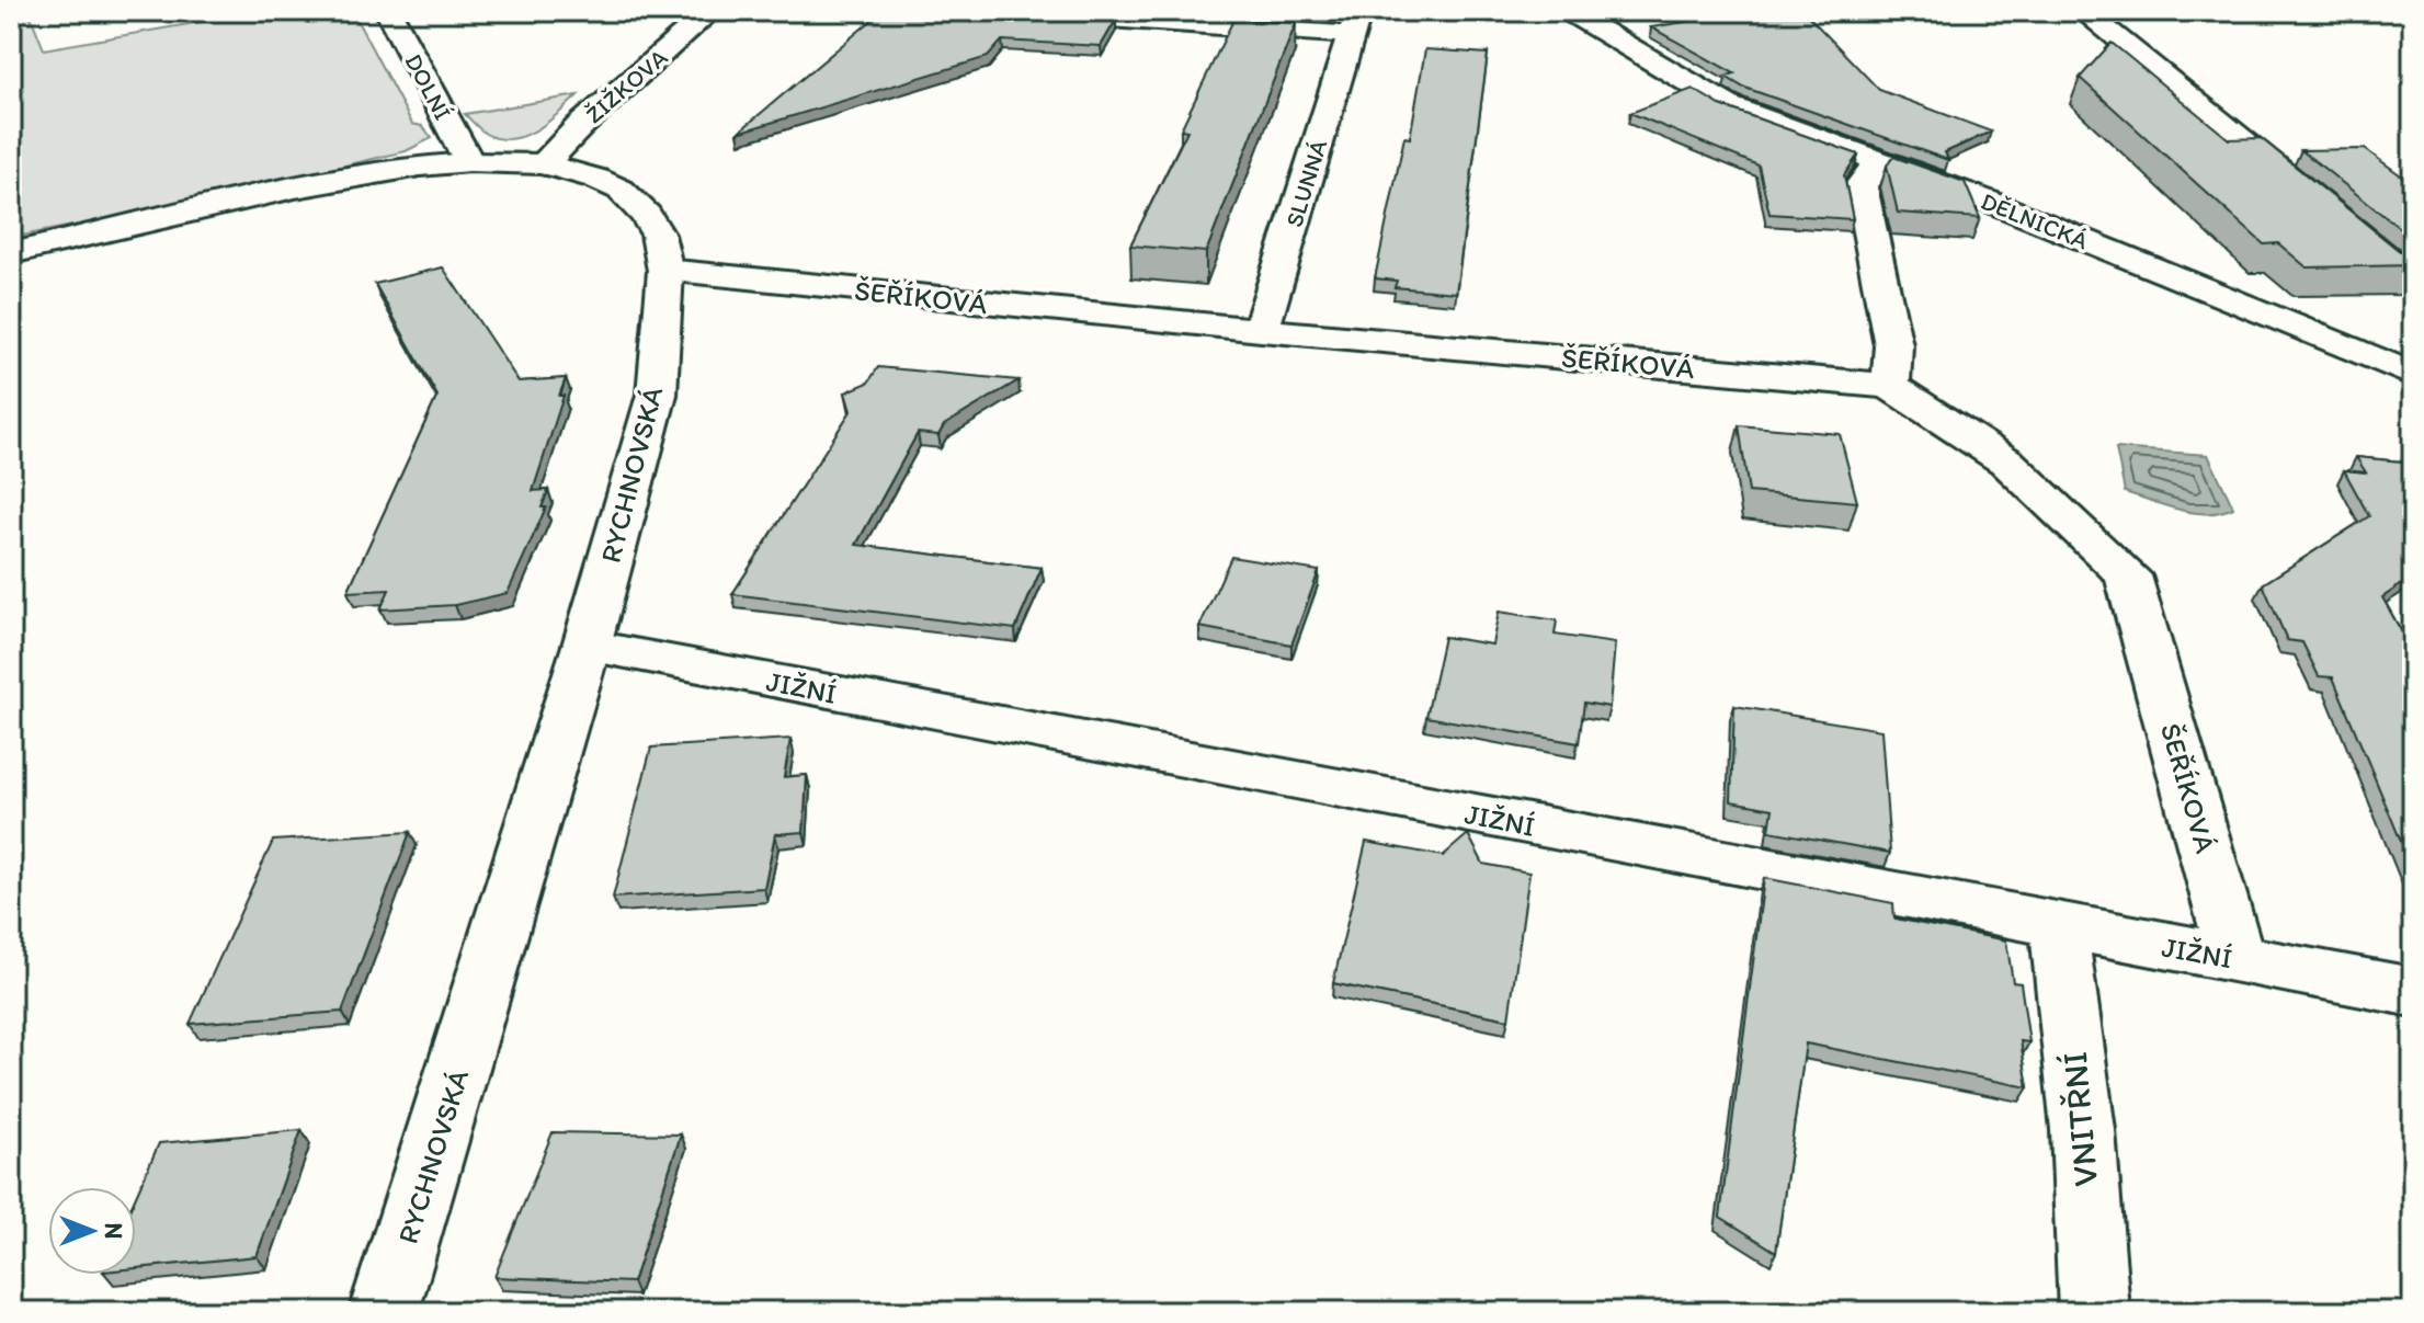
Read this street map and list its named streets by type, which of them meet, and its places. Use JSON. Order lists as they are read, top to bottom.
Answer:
{
  "streets": {
    "street": [
      "ŽIŽKOVA",
      "DOLNÍ",
      "SLUNNÁ",
      "DĚLNICKÁ",
      "ŠEŘÍKOVÁ",
      "RYCHNOVSKÁ",
      "JIŽNÍ",
      "VNITŘNÍ"
    ]
  },
  "crossings": [
    ["ŽIŽKOVA", "RYCHNOVSKÁ"],
    ["DOLNÍ", "RYCHNOVSKÁ"],
    ["SLUNNÁ", "ŠEŘÍKOVÁ"],
    ["ŠEŘÍKOVÁ", "RYCHNOVSKÁ"],
    ["ŠEŘÍKOVÁ", "JIŽNÍ"],
    ["RYCHNOVSKÁ", "JIŽNÍ"],
    ["JIŽNÍ", "VNITŘNÍ"]
  ],
  "north": "right"
}
